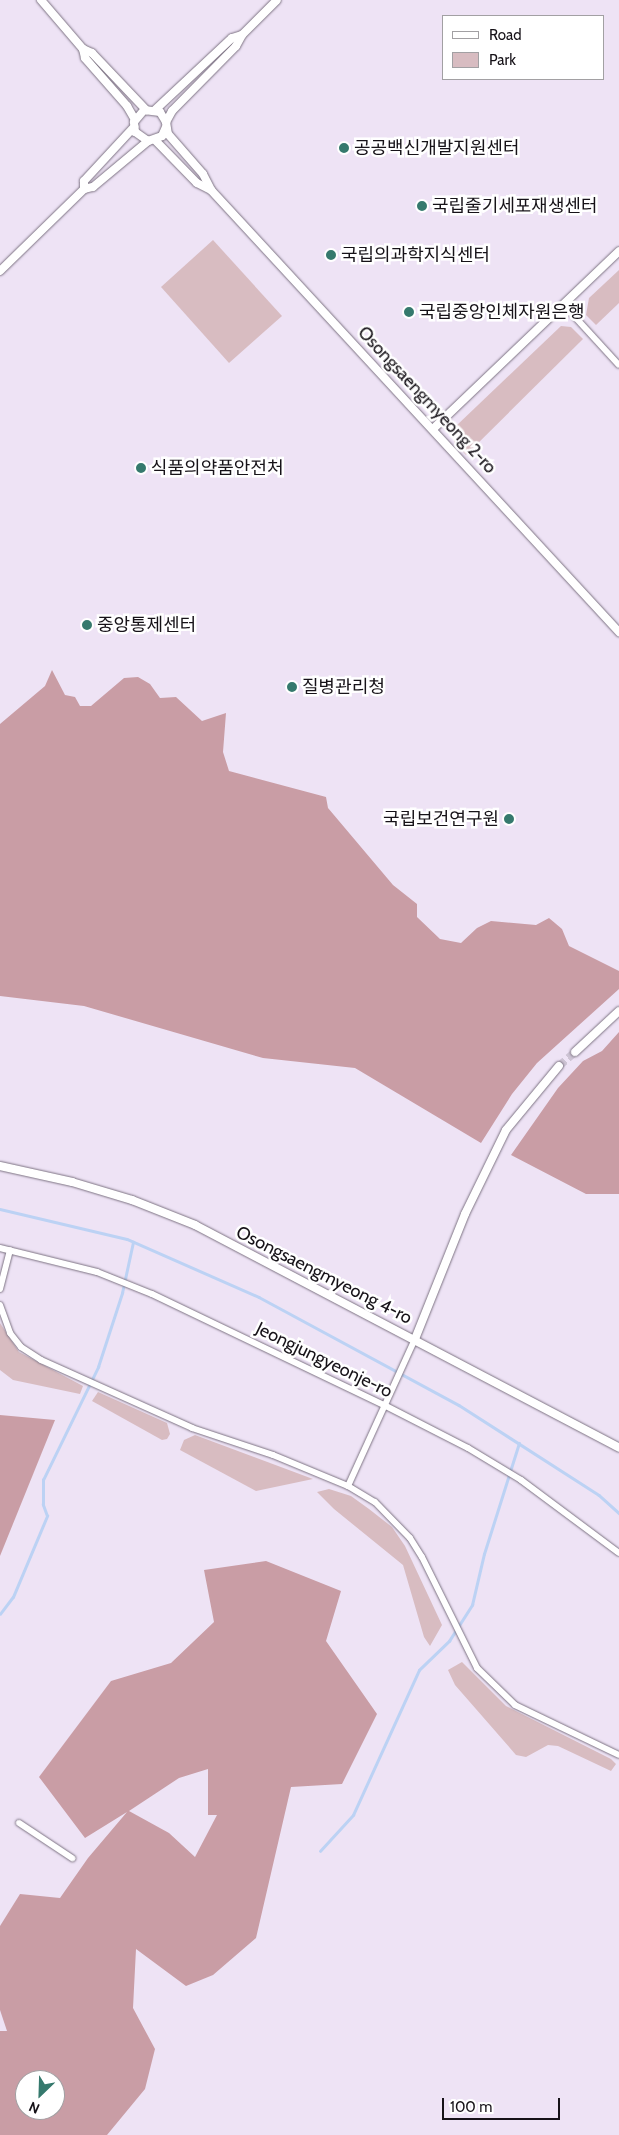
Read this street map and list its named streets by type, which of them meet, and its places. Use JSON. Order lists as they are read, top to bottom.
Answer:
{
  "streets": {
    "street": ["Osongsaengmyeong 2-ro", "Osongsaengmyeong 4-ro", "Jeongjungyeonje-ro"]
  },
  "places": [
    "공공백신개발지원센터",
    "국립줄기세포재생센터",
    "국립의과학지식센터",
    "국립중앙인체자원은행",
    "식품의약품안전처",
    "중앙통제센터",
    "질병관리청",
    "국립보건연구원"
  ],
  "legend": ["Road", "Park"],
  "scale_bar": "100 m",
  "north": "bottom left"
}
